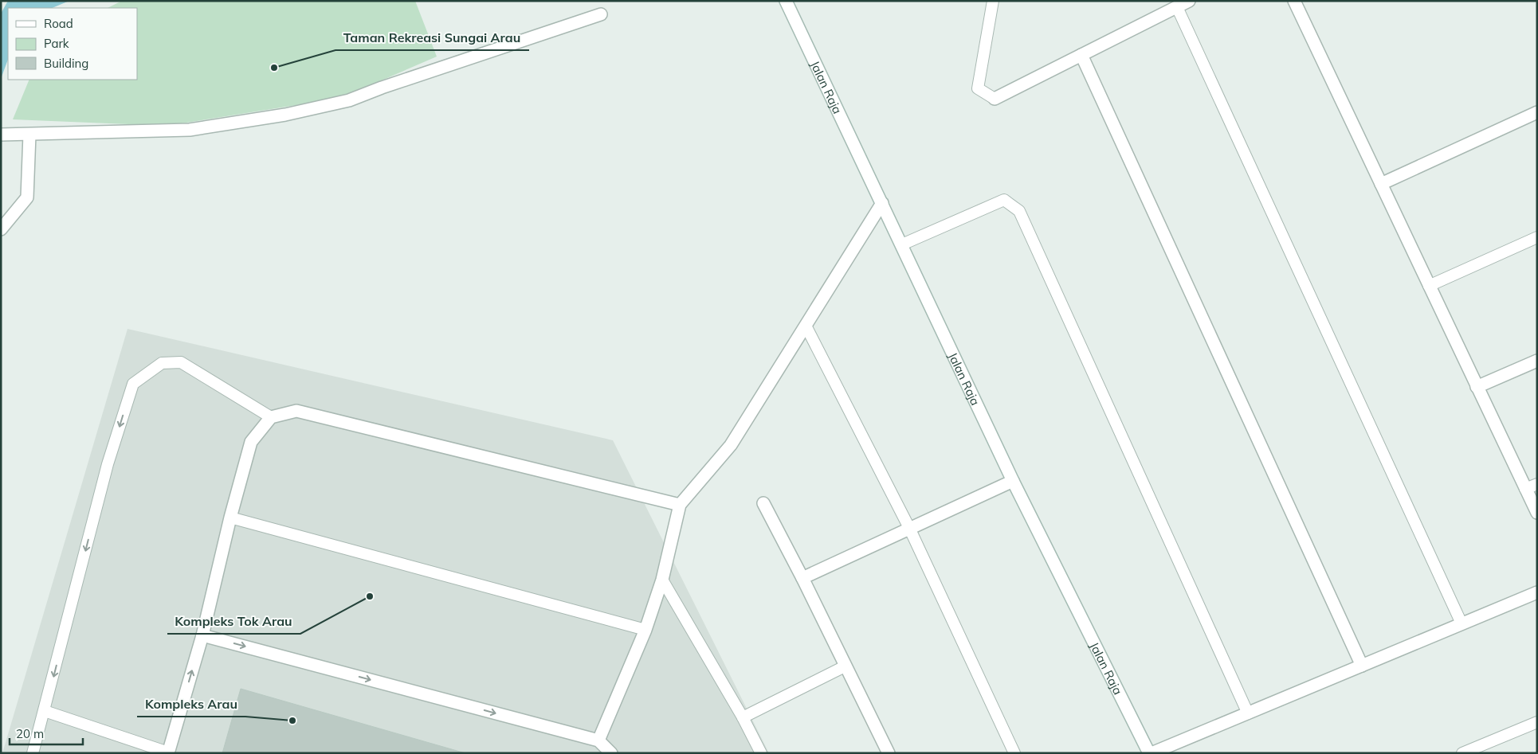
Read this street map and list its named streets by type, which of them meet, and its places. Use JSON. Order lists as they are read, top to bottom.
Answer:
{
  "streets": {
    "street": ["Jalan Raja"]
  },
  "places": ["Taman Rekreasi Sungai Arau", "Kompleks Tok Arau", "Kompleks Arau"],
  "legend": ["Road", "Park", "Building"],
  "scale_bar": "20 m"
}
